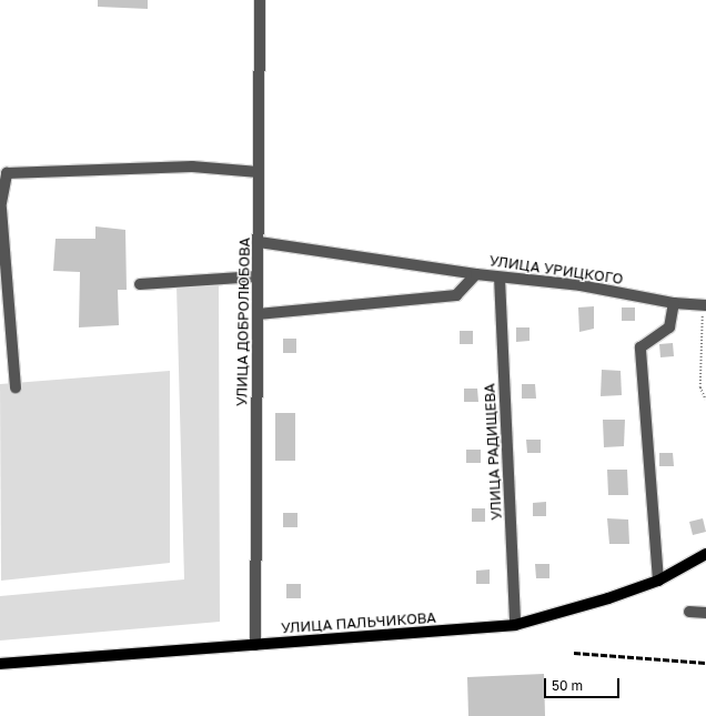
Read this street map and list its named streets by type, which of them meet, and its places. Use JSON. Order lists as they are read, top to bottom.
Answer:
{
  "streets": {
    "main road": ["УЛИЦА ПАЛЬЧИКОВА"],
    "street": ["УЛИЦА УРИЦКОГО", "УЛИЦА ДОБРОЛЮБОВА", "УЛИЦА РАДИЩЕВА"]
  },
  "crossings": [
    ["УЛИЦА УРИЦКОГО", "УЛИЦА ДОБРОЛЮБОВА"],
    ["УЛИЦА УРИЦКОГО", "УЛИЦА РАДИЩЕВА"],
    ["УЛИЦА ДОБРОЛЮБОВА", "УЛИЦА ПАЛЬЧИКОВА"],
    ["УЛИЦА РАДИЩЕВА", "УЛИЦА ПАЛЬЧИКОВА"]
  ],
  "scale_bar": "50 m"
}
